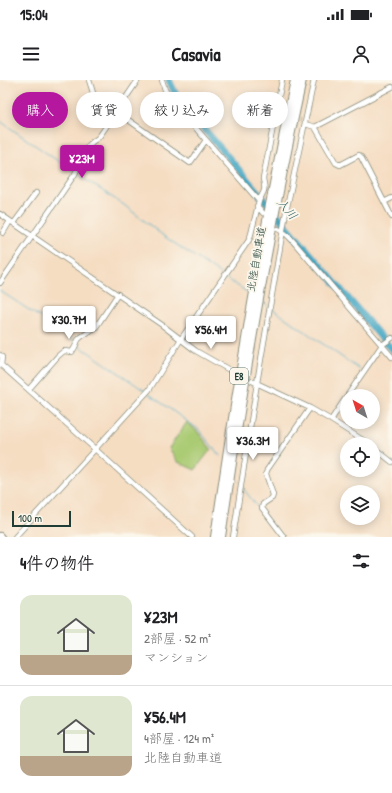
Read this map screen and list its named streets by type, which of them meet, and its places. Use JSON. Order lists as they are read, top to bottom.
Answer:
{
  "streets": {
    "highway": ["北陸自動車道", "E8"]
  },
  "water": ["入川"],
  "scale_bar": "100 m",
  "north": "top left",
  "page": {
    "status": "15:04",
    "header": "Casavia",
    "chip": [
      "購入",
      "賃貸",
      "絞り込み",
      "新着"
    ],
    "price": [
      "¥23M",
      "¥30.7M",
      "¥56.4M",
      "¥36.3M"
    ],
    "scale": "100 m",
    "heading": "4件の物件",
    "list": [
      {
        "name": "¥23M",
        "note": "2部屋 · 52 m² · マンション"
      },
      {
        "name": "¥56.4M",
        "note": "4部屋 · 124 m² · 北陸自動車道"
      }
    ]
  }
}
